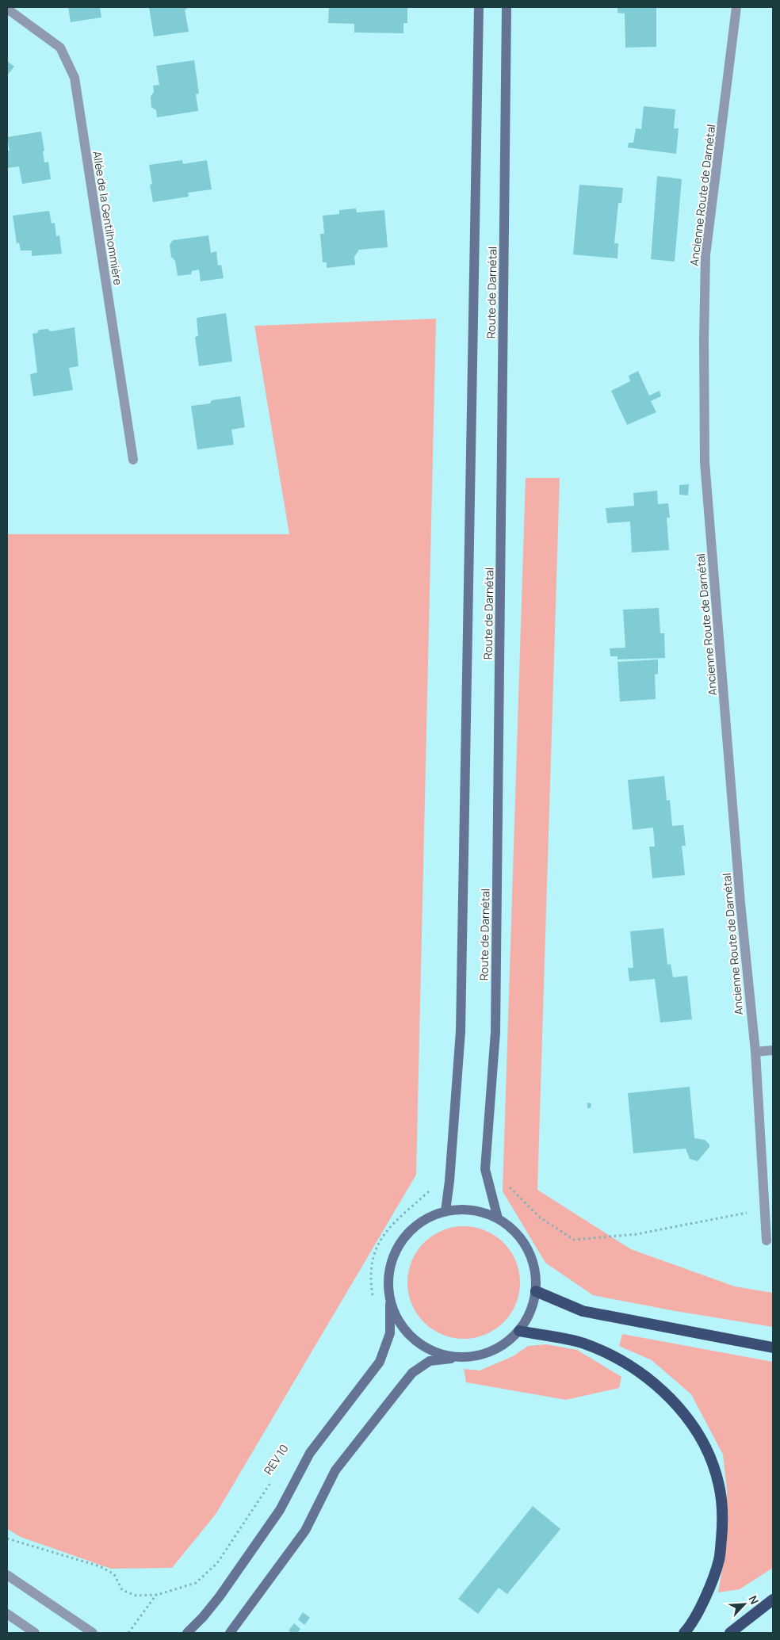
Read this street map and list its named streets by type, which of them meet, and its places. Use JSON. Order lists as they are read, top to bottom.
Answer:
{
  "streets": {
    "main road": ["Route de Darnétal"],
    "street": ["Ancienne Route de Darnétal", "Allée de la Gentilhommière"],
    "path": ["REV 10"]
  },
  "north": "top right"
}
